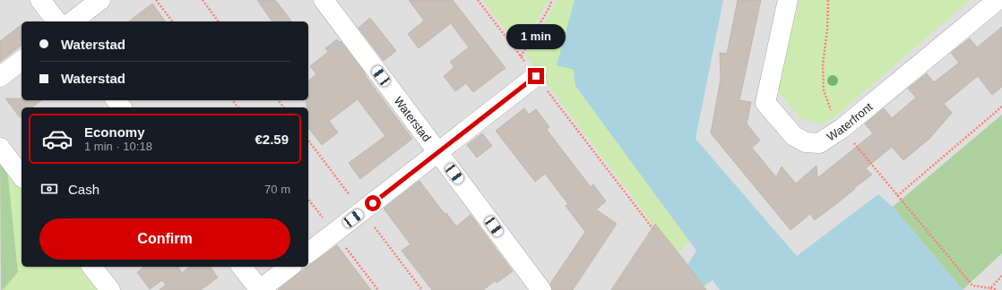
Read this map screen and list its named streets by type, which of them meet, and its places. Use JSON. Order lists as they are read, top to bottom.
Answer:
{
  "streets": {
    "street": ["Waterstad", "Waterfront"]
  },
  "page": {
    "banner": ["Waterstad", "Waterstad"],
    "bubble": "1 min",
    "list": [
      {
        "name": "Economy",
        "note": "1 min · 10:18",
        "value": "€2.59"
      }
    ],
    "pay": ["Cash", "70 m"],
    "buttons": "Confirm"
  }
}
